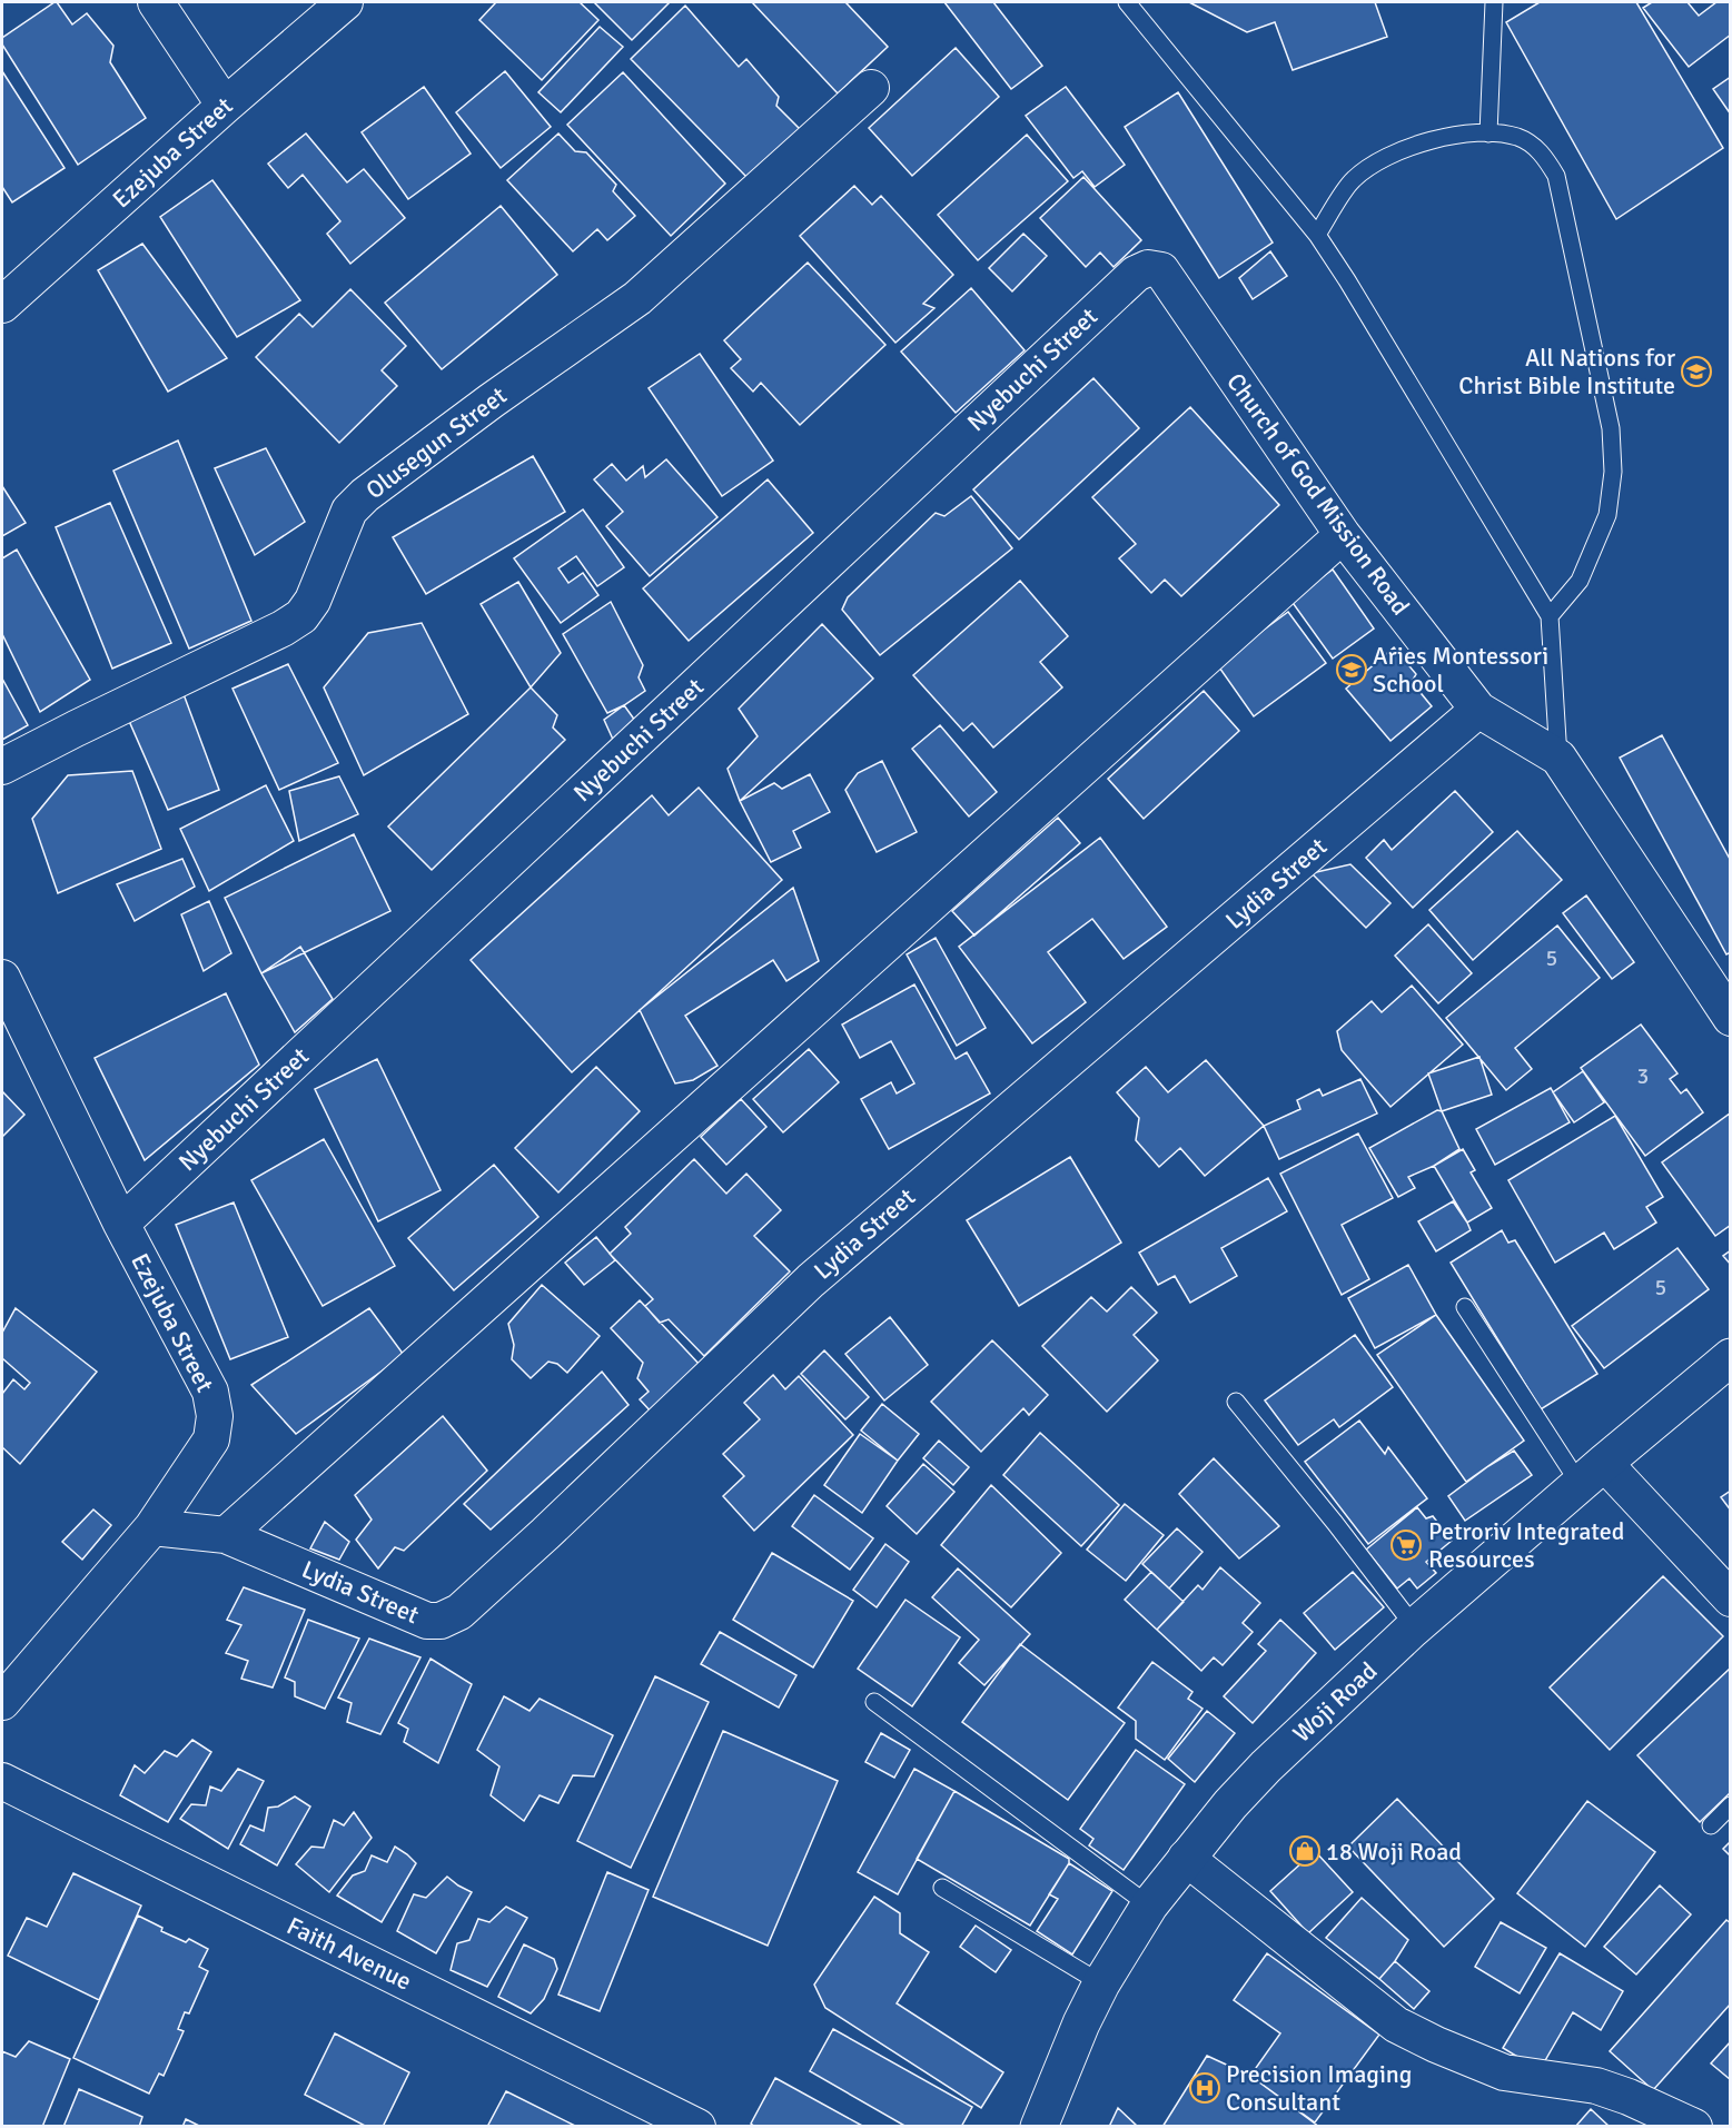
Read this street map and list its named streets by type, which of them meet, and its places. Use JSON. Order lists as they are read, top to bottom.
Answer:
{
  "streets": {
    "main road": ["Woji Road"],
    "street": [
      "Ezejuba Street",
      "Nyebuchi Street",
      "Olusegun Street",
      "Church of God Mission Road",
      "Lydia Street",
      "Faith Avenue"
    ]
  },
  "crossings": [
    ["Ezejuba Street", "Nyebuchi Street"],
    ["Ezejuba Street", "Lydia Street"],
    ["Nyebuchi Street", "Church of God Mission Road"],
    ["Church of God Mission Road", "Lydia Street"]
  ],
  "places": {
    "school or university": ["All Nations for Christ Bible Institute", "Aries Montessori School"],
    "supermarket": ["Petroriv Integrated Resources"],
    "shop": ["18 Woji Road"],
    "hospital": ["Precision Imaging Consultant"]
  },
  "house_numbers": ["5", "3", "5"]
}
